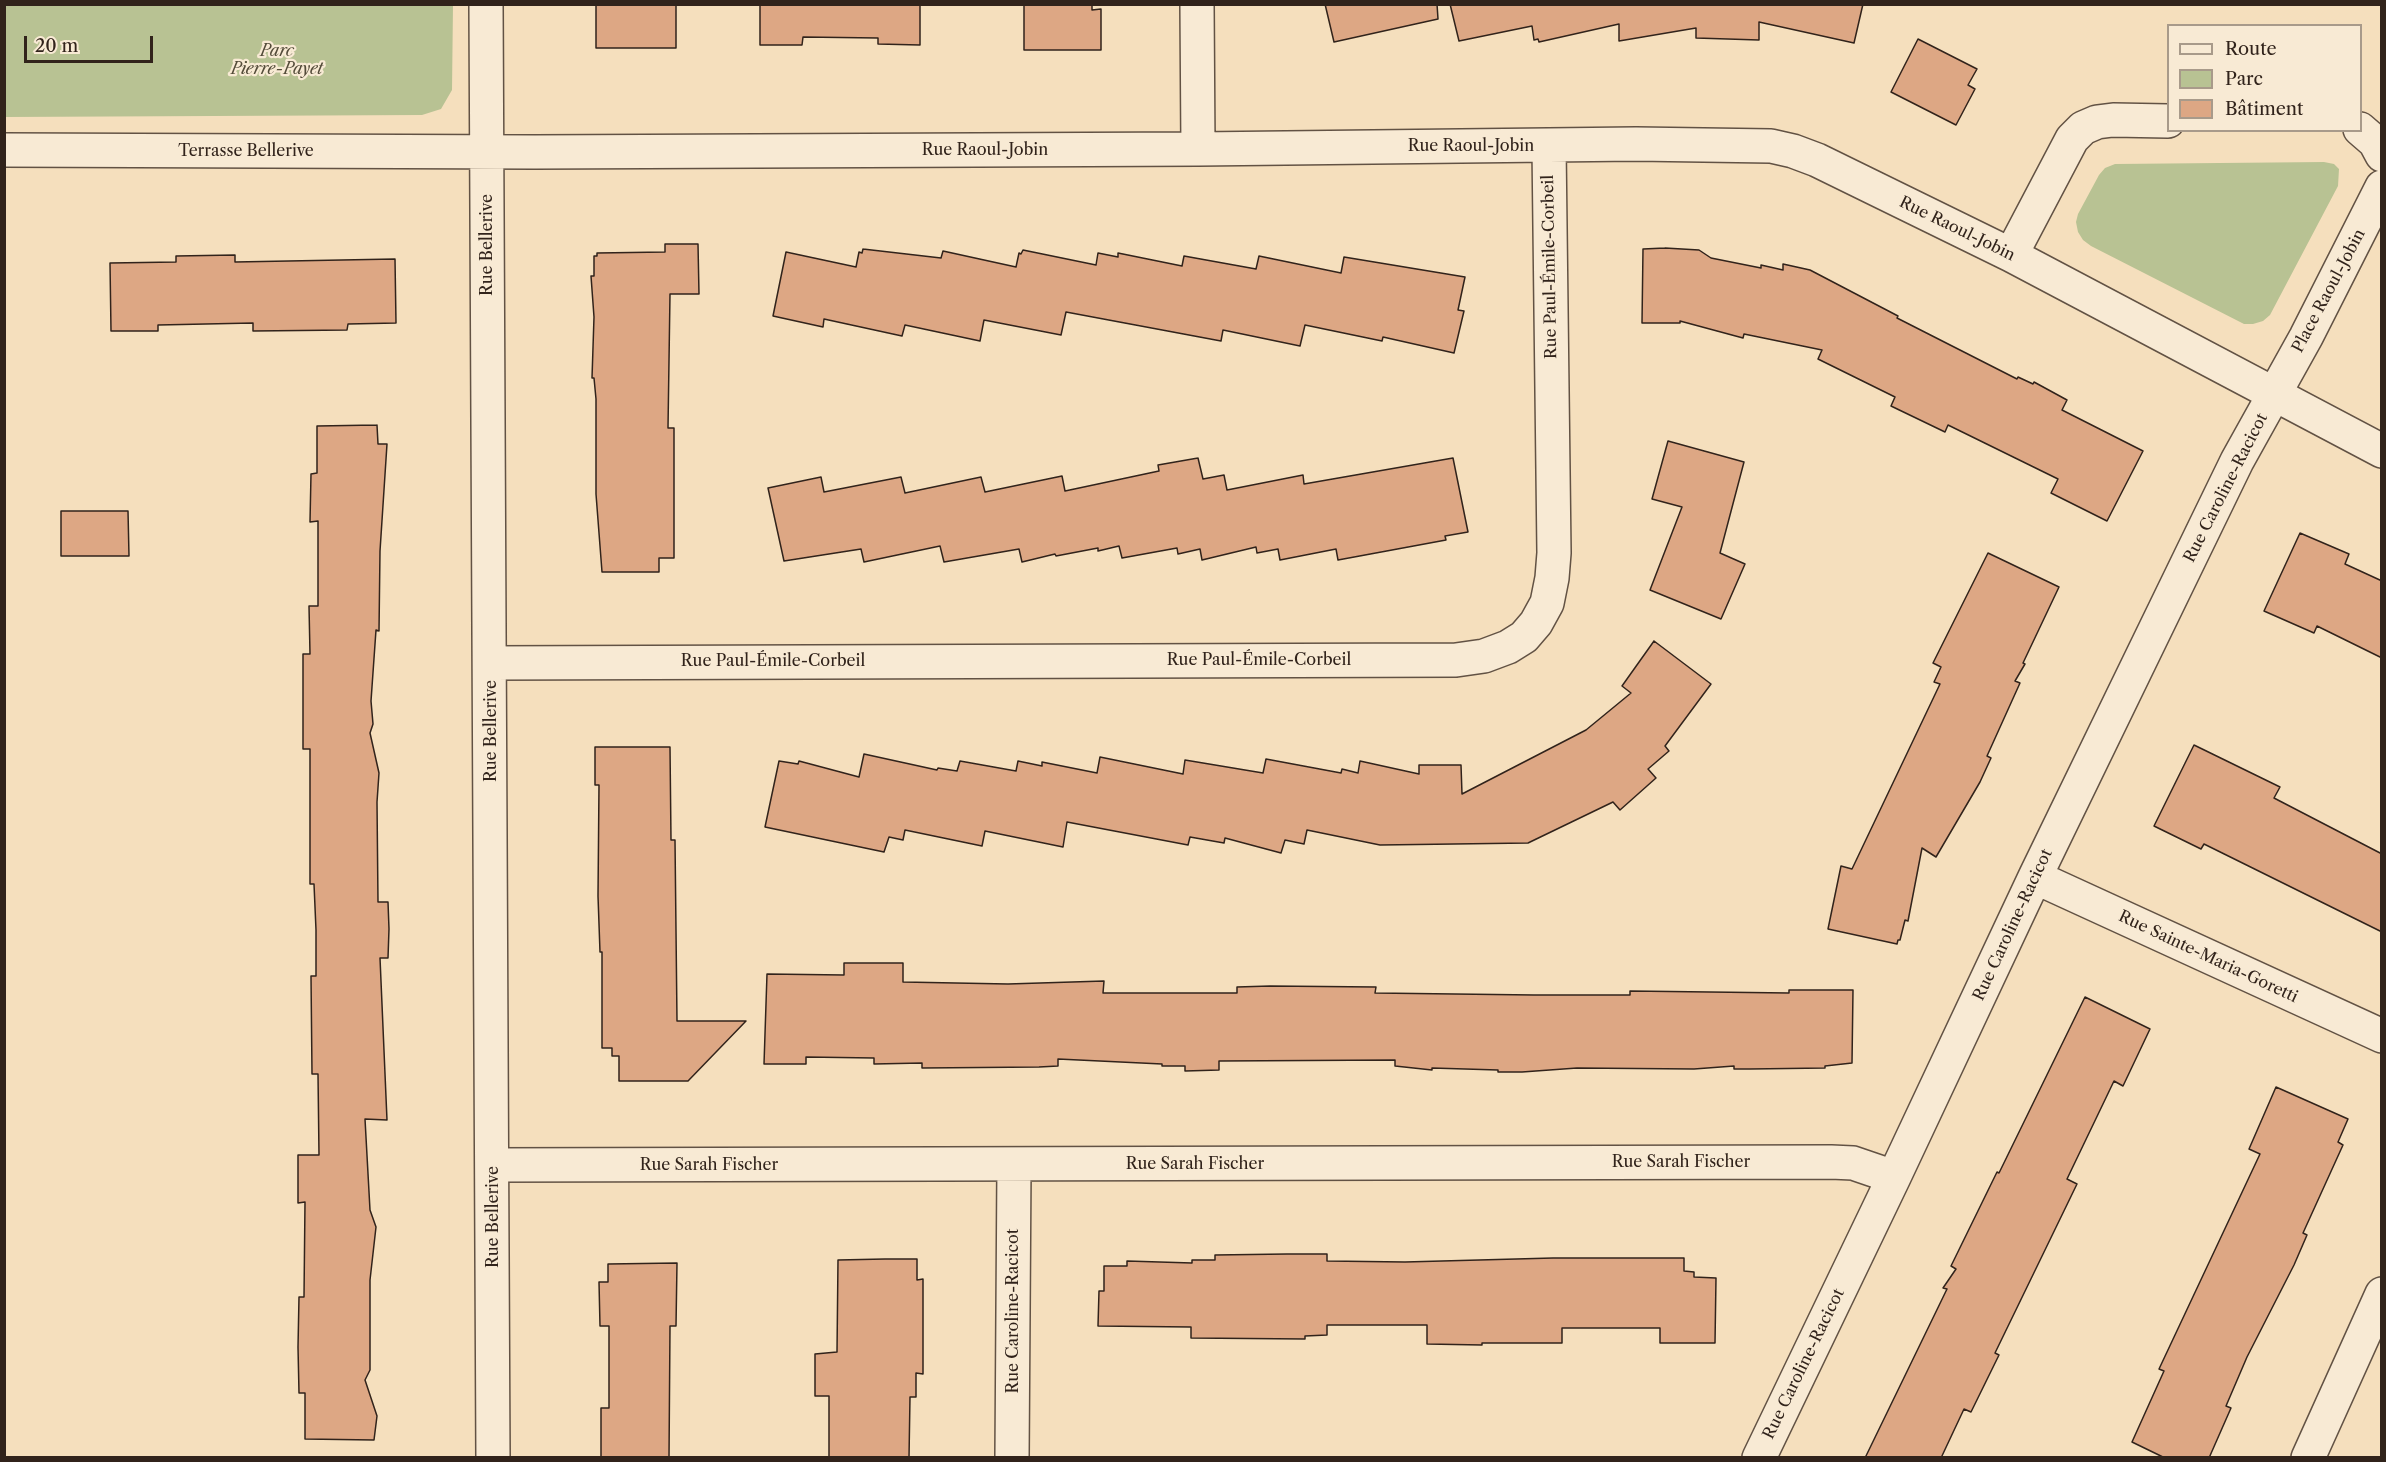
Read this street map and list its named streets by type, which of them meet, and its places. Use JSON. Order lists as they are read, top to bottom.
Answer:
{
  "streets": {
    "street": [
      "Rue Raoul-Jobin",
      "Terrasse Bellerive",
      "Rue Bellerive",
      "Rue Paul-Émile-Corbeil",
      "Place Raoul-Jobin",
      "Rue Caroline-Racicot",
      "Rue Sainte-Maria-Goretti",
      "Rue Sarah Fischer"
    ]
  },
  "crossings": [
    ["Rue Raoul-Jobin", "Terrasse Bellerive"],
    ["Rue Raoul-Jobin", "Rue Bellerive"],
    ["Rue Raoul-Jobin", "Rue Paul-Émile-Corbeil"],
    ["Rue Raoul-Jobin", "Place Raoul-Jobin"],
    ["Rue Raoul-Jobin", "Rue Caroline-Racicot"],
    ["Terrasse Bellerive", "Rue Bellerive"],
    ["Rue Bellerive", "Rue Paul-Émile-Corbeil"],
    ["Rue Bellerive", "Rue Sarah Fischer"],
    ["Place Raoul-Jobin", "Rue Caroline-Racicot"],
    ["Rue Caroline-Racicot", "Rue Sainte-Maria-Goretti"],
    ["Rue Caroline-Racicot", "Rue Sarah Fischer"]
  ],
  "parks": ["Parc Pierre-Payet"],
  "legend": ["Route", "Parc", "Bâtiment"],
  "scale_bar": "20 m"
}
